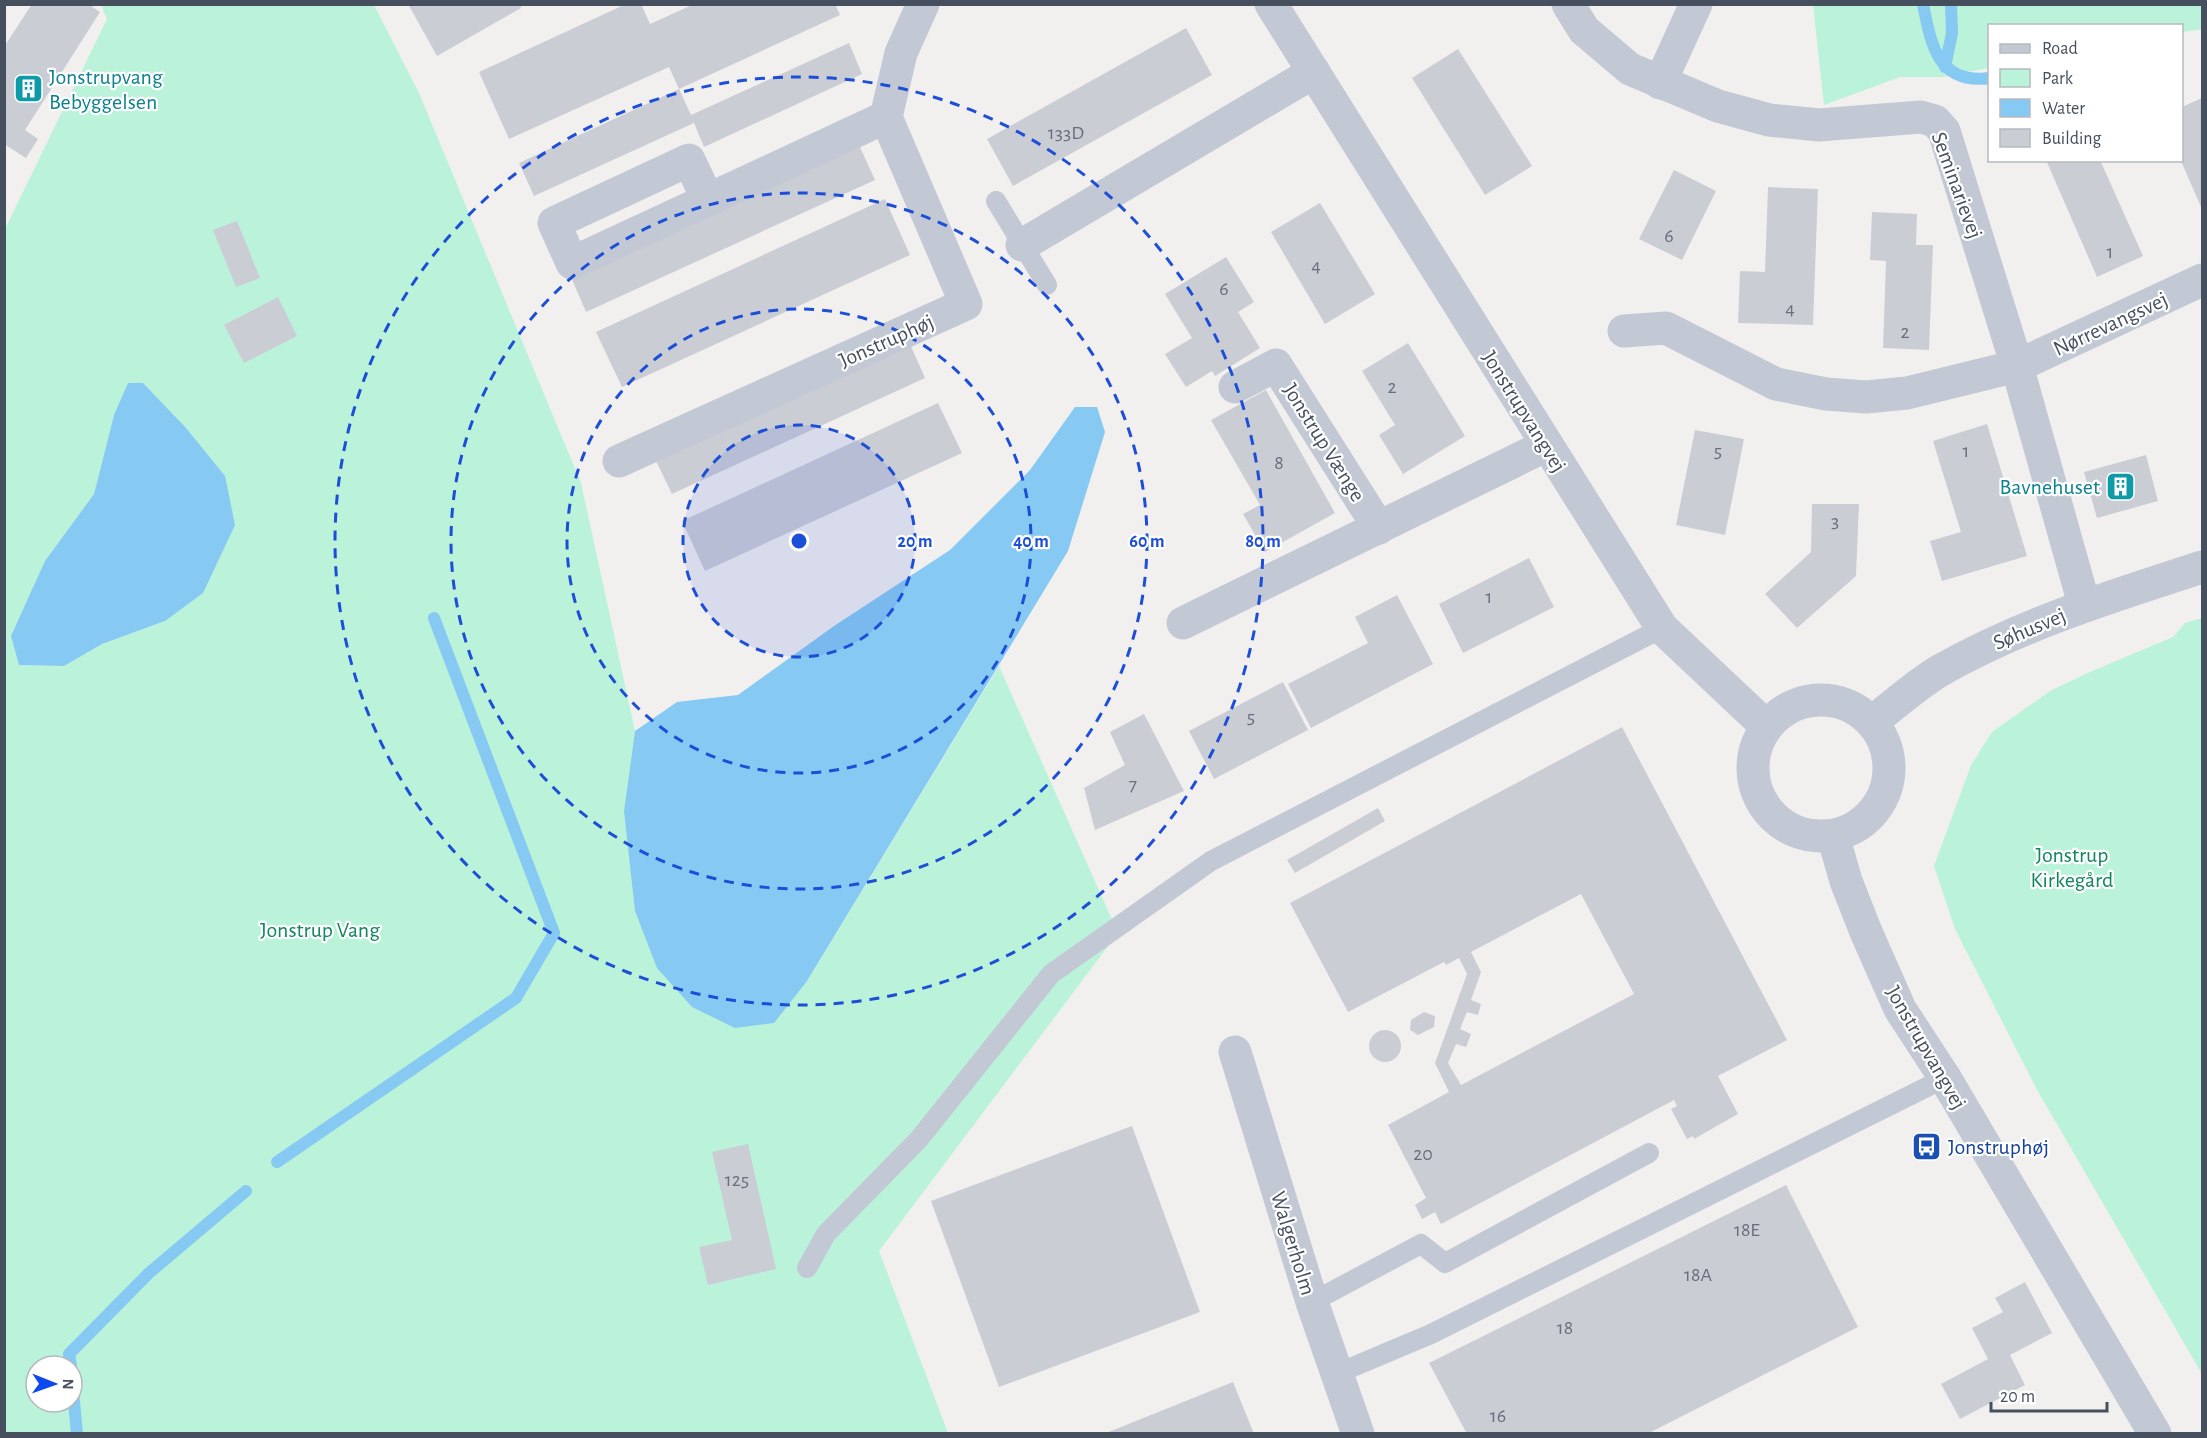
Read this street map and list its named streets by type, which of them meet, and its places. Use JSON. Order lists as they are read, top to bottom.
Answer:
{
  "streets": {
    "street": [
      "Seminarievej",
      "Nørrevangsvej",
      "Jonstruphøj",
      "Jonstrupvangvej",
      "Jonstrup Vænge",
      "Søhusvej",
      "Walgerholm"
    ]
  },
  "crossings": [
    ["Seminarievej", "Nørrevangsvej"],
    ["Seminarievej", "Søhusvej"],
    ["Jonstrupvangvej", "Jonstrup Vænge"],
    ["Jonstrupvangvej", "Søhusvej"]
  ],
  "parks": ["Jonstrup Kirkegård", "Jonstrup Vang"],
  "places": {
    "building": ["Jonstrupvang Bebyggelsen", "Bavnehuset"],
    "bus stop": ["Jonstruphøj"]
  },
  "house_numbers": [
    "133D",
    "6",
    "1",
    "4",
    "6",
    "4",
    "2",
    "2",
    "5",
    "1",
    "8",
    "3",
    "1",
    "5",
    "7",
    "20",
    "125",
    "18E",
    "18A",
    "18",
    "16"
  ],
  "legend": [
    "Road",
    "Park",
    "Water",
    "Building"
  ],
  "scale_bar": "20 m",
  "north": "right",
  "rings": [
    "20 m",
    "40 m",
    "60 m",
    "80 m"
  ]
}
